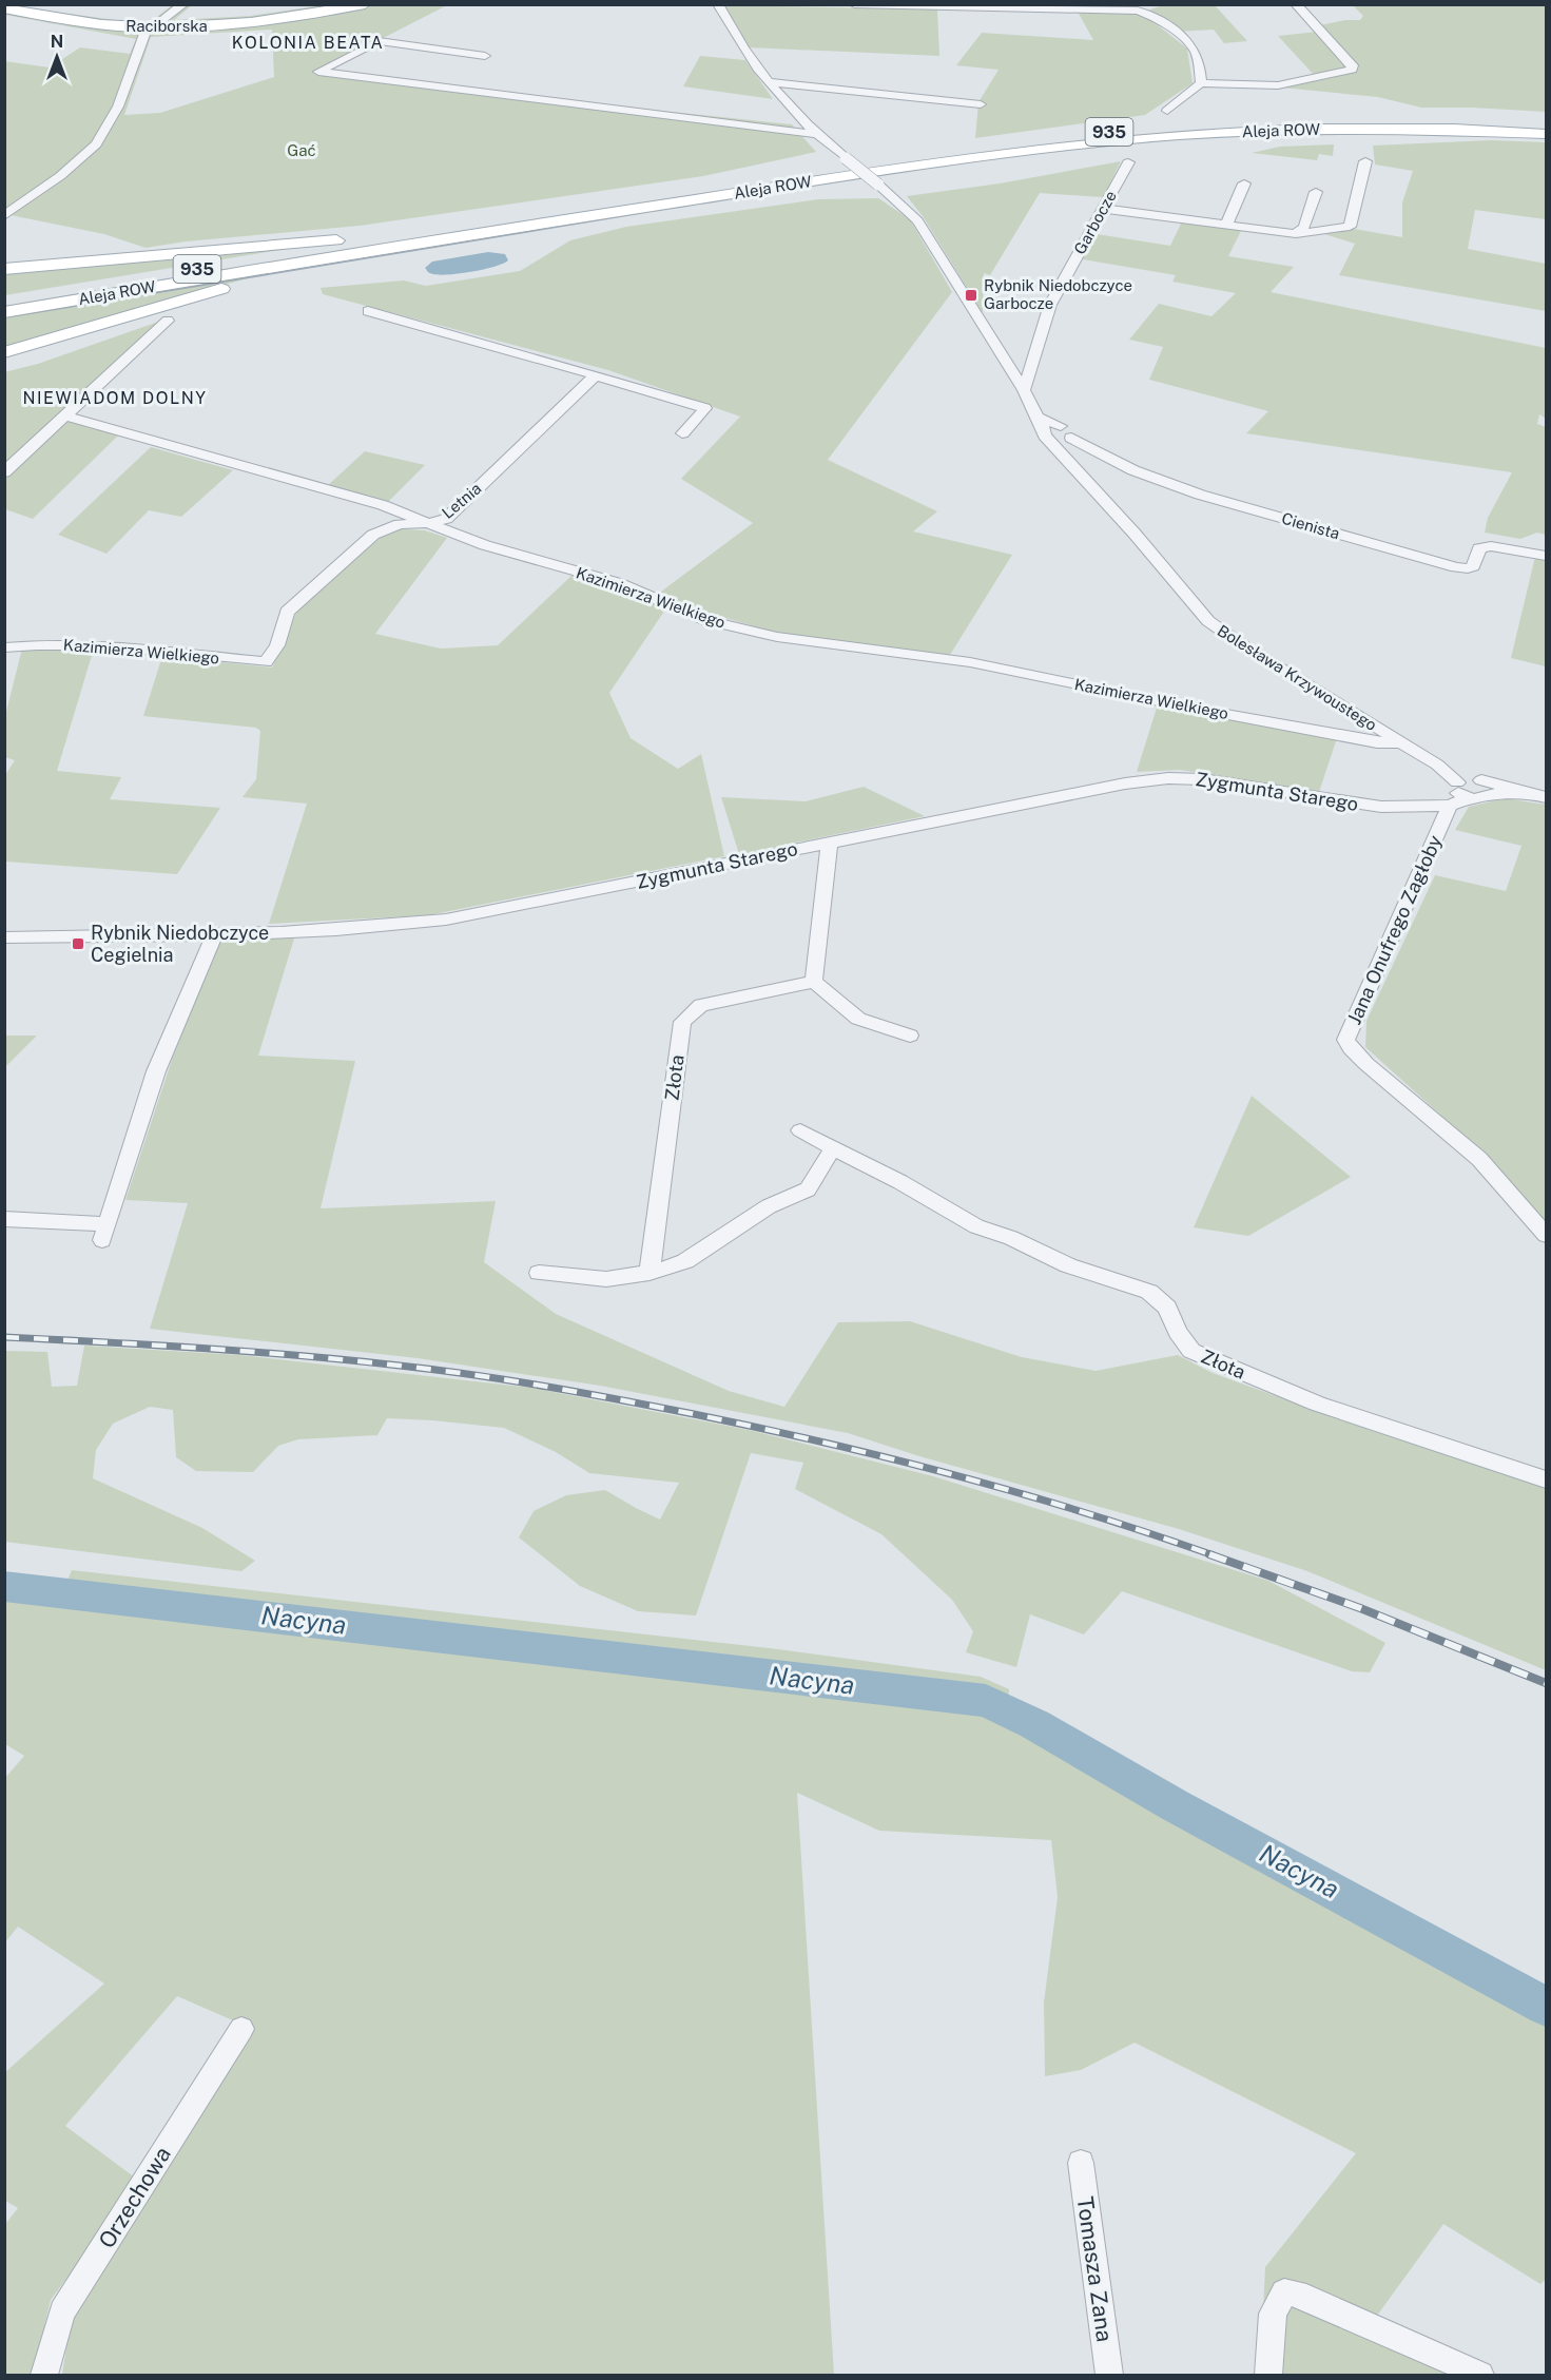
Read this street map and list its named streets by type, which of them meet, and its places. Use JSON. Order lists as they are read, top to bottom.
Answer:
{
  "streets": {
    "main road": ["Raciborska", "Aleja ROW", "935"],
    "street": [
      "Garbocze",
      "Letnia",
      "Cienista",
      "Kazimierza Wielkiego",
      "Bolesława Krzywoustego",
      "Zygmunta Starego",
      "Jana Onufrego Zagłoby",
      "Złota",
      "Orzechowa",
      "Tomasza Zana"
    ]
  },
  "crossings": [
    ["Garbocze", "Bolesława Krzywoustego"],
    ["Letnia", "Kazimierza Wielkiego"],
    ["Cienista", "Bolesława Krzywoustego"],
    ["Kazimierza Wielkiego", "Bolesława Krzywoustego"],
    ["Bolesława Krzywoustego", "Zygmunta Starego"],
    ["Bolesława Krzywoustego", "Jana Onufrego Zagłoby"],
    ["Zygmunta Starego", "Jana Onufrego Zagłoby"]
  ],
  "districts": ["KOLONIA BEATA", "NIEWIADOM DOLNY"],
  "water": ["Nacyna"],
  "parks": ["Gać"],
  "places": {
    "transit": ["Rybnik Niedobczyce Garbocze", "Rybnik Niedobczyce Cegielnia"]
  },
  "north": "top"
}
